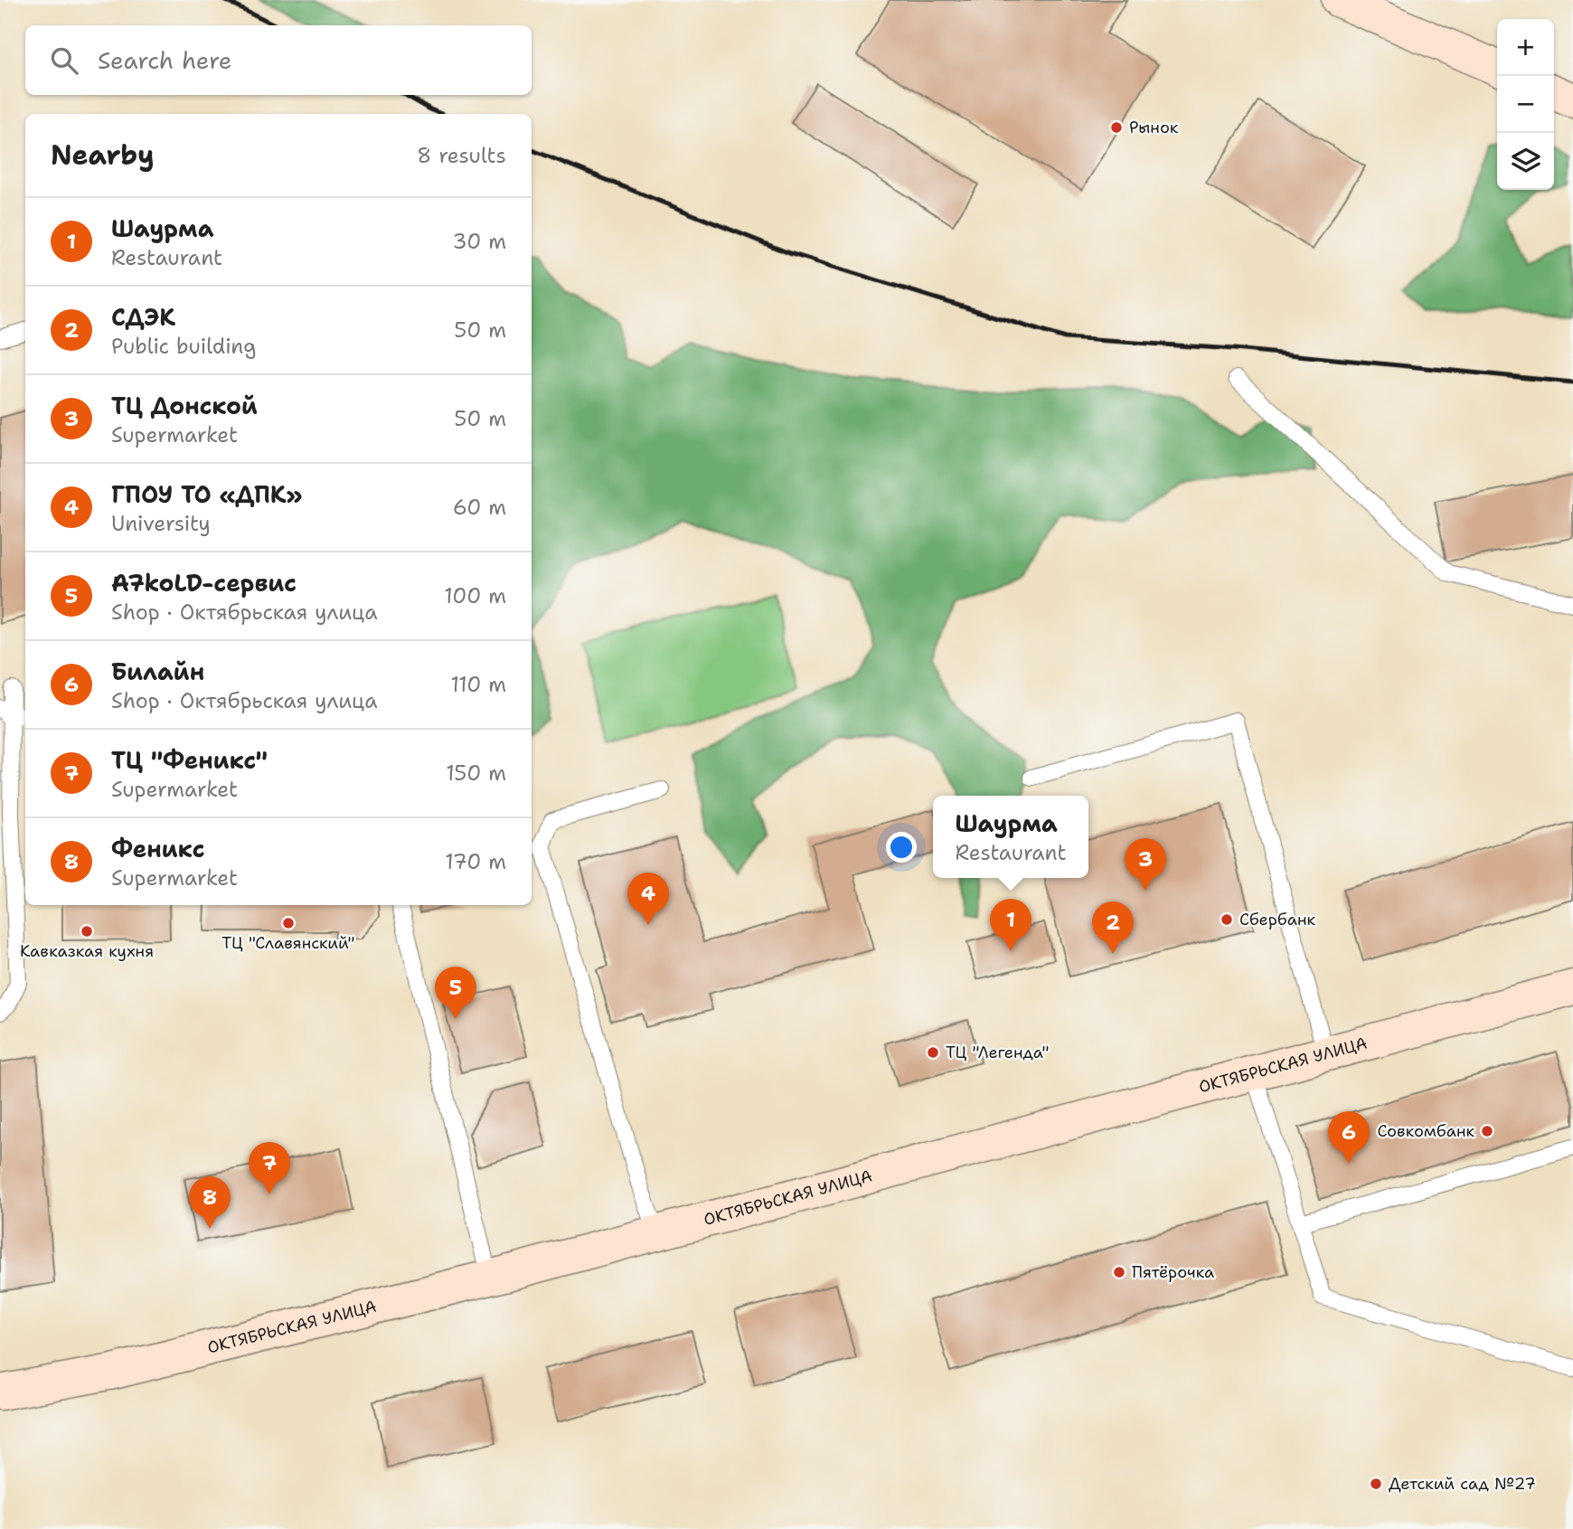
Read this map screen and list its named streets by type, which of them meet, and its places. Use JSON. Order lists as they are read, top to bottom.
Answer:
{
  "streets": {
    "main road": ["ОКТЯБРЬСКАЯ УЛИЦА"]
  },
  "places": [
    "Рынок",
    "Сбербанк",
    "ТЦ \"Славянский\"",
    "Кавказкая кухня",
    "ТЦ \"Легенда\"",
    "Совкомбанк",
    "Пятёрочка",
    "Детский сад №27"
  ],
  "page": {
    "map_buttons": ["+", "−"],
    "search": "Search here",
    "heading": ["Nearby", "8 results"],
    "list": [
      {
        "mark": "1",
        "name": "Шаурма",
        "note": "Restaurant",
        "value": "30 m"
      },
      {
        "mark": "2",
        "name": "СДЭК",
        "note": "Public building",
        "value": "50 m"
      },
      {
        "mark": "3",
        "name": "ТЦ Донской",
        "note": "Supermarket",
        "value": "50 m"
      },
      {
        "mark": "4",
        "name": "ГПОУ ТО «ДПК»",
        "note": "University",
        "value": "60 m"
      },
      {
        "mark": "5",
        "name": "A7koLD-сервис",
        "note": "Shop · Октябрьская улица",
        "value": "100 m"
      },
      {
        "mark": "6",
        "name": "Билайн",
        "note": "Shop · Октябрьская улица",
        "value": "110 m"
      },
      {
        "mark": "7",
        "name": "ТЦ \"Феникс\"",
        "note": "Supermarket",
        "value": "150 m"
      },
      {
        "mark": "8",
        "name": "Феникс",
        "note": "Supermarket",
        "value": "170 m"
      }
    ],
    "popup": ["Шаурма", "Restaurant"],
    "pins": [
      "3",
      "4",
      "1",
      "2",
      "5",
      "6",
      "7",
      "8"
    ]
  }
}
